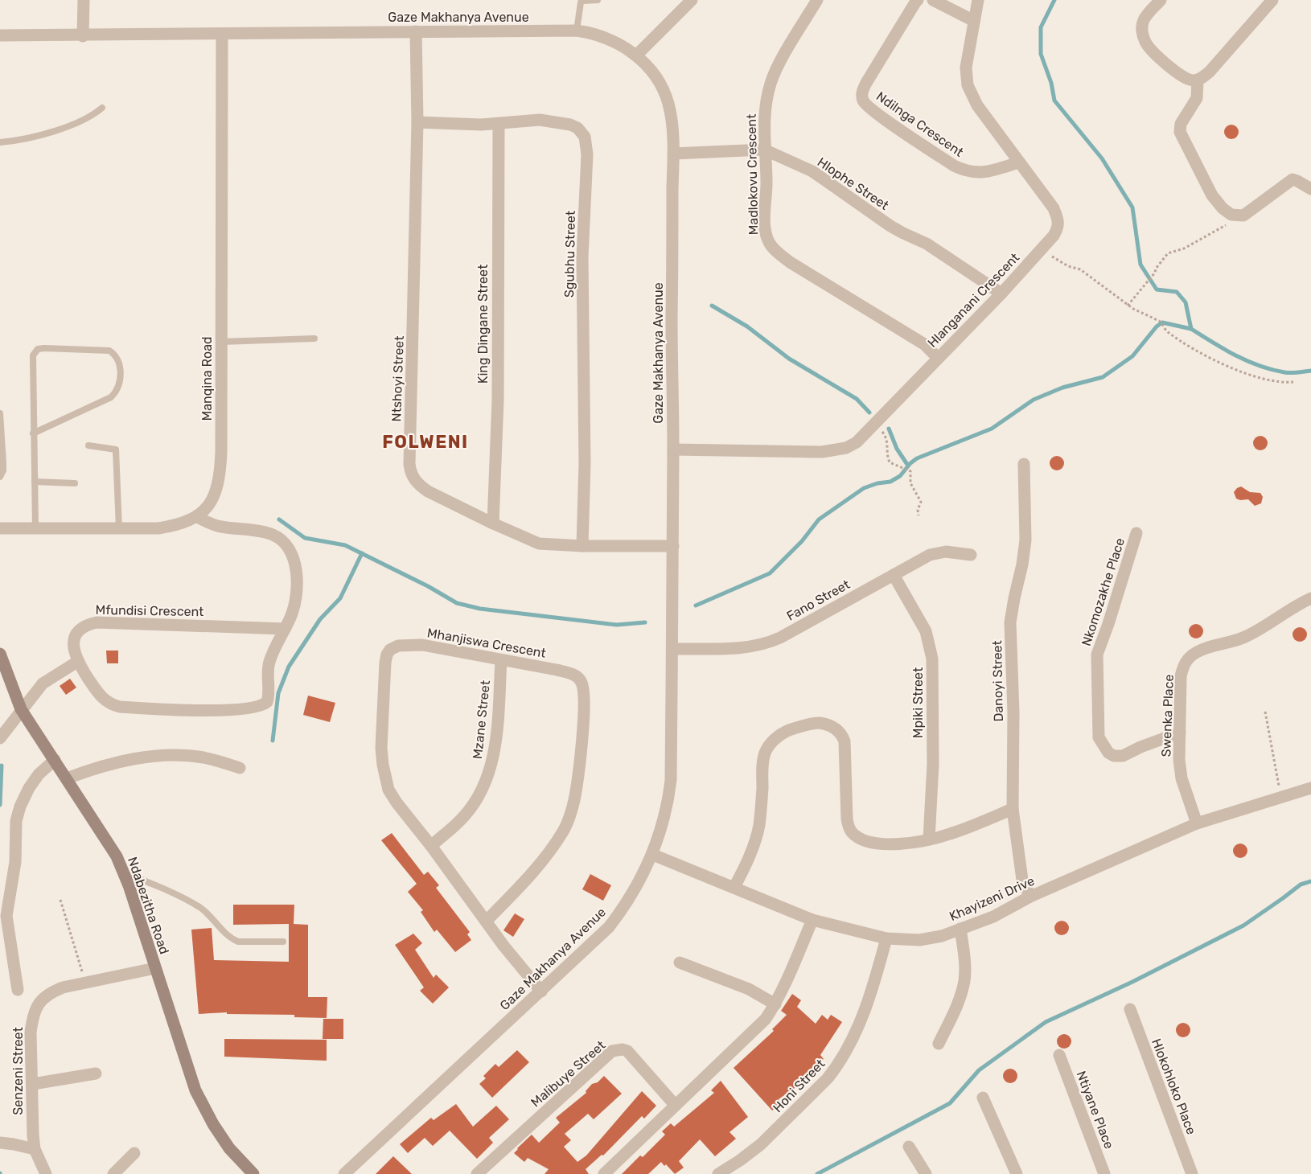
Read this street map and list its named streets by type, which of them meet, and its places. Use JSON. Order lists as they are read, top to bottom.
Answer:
{
  "streets": {
    "street": [
      "Gaze Makhanya Avenue",
      "Ndilnga Crescent",
      "Madlokovu Crescent",
      "Hlophe Street",
      "Sgubhu Street",
      "Hlanganani Crescent",
      "King Dingane Street",
      "Manqina Road",
      "Ntshoyi Street",
      "Nkomozakhe Place",
      "Fano Street",
      "Mfundisi Crescent",
      "Mhanjiswa Crescent",
      "Danoyi Street",
      "Mpiki Street",
      "Swenka Place",
      "Mzane Street",
      "Khayizeni Drive",
      "Ndabezitha Road",
      "Senzeni Street",
      "Malibuye Street",
      "Honi Street",
      "Hlokohloko Place",
      "Ntiyane Place"
    ]
  },
  "crossings": [
    ["Gaze Makhanya Avenue", "Hlophe Street"],
    ["Gaze Makhanya Avenue", "Hlanganani Crescent"],
    ["Gaze Makhanya Avenue", "Manqina Road"],
    ["Gaze Makhanya Avenue", "Ntshoyi Street"],
    ["Gaze Makhanya Avenue", "Fano Street"],
    ["Gaze Makhanya Avenue", "Mhanjiswa Crescent"],
    ["Gaze Makhanya Avenue", "Khayizeni Drive"],
    ["Ndilnga Crescent", "Hlanganani Crescent"],
    ["Madlokovu Crescent", "Hlophe Street"],
    ["Madlokovu Crescent", "Hlanganani Crescent"],
    ["Hlophe Street", "Hlanganani Crescent"],
    ["Sgubhu Street", "King Dingane Street"],
    ["Sgubhu Street", "Ntshoyi Street"],
    ["King Dingane Street", "Ntshoyi Street"],
    ["Manqina Road", "Mfundisi Crescent"],
    ["Nkomozakhe Place", "Swenka Place"],
    ["Fano Street", "Mpiki Street"],
    ["Mhanjiswa Crescent", "Mzane Street"],
    ["Danoyi Street", "Khayizeni Drive"],
    ["Swenka Place", "Khayizeni Drive"],
    ["Khayizeni Drive", "Honi Street"],
    ["Ndabezitha Road", "Senzeni Street"]
  ],
  "districts": ["FOLWENI"]
}
